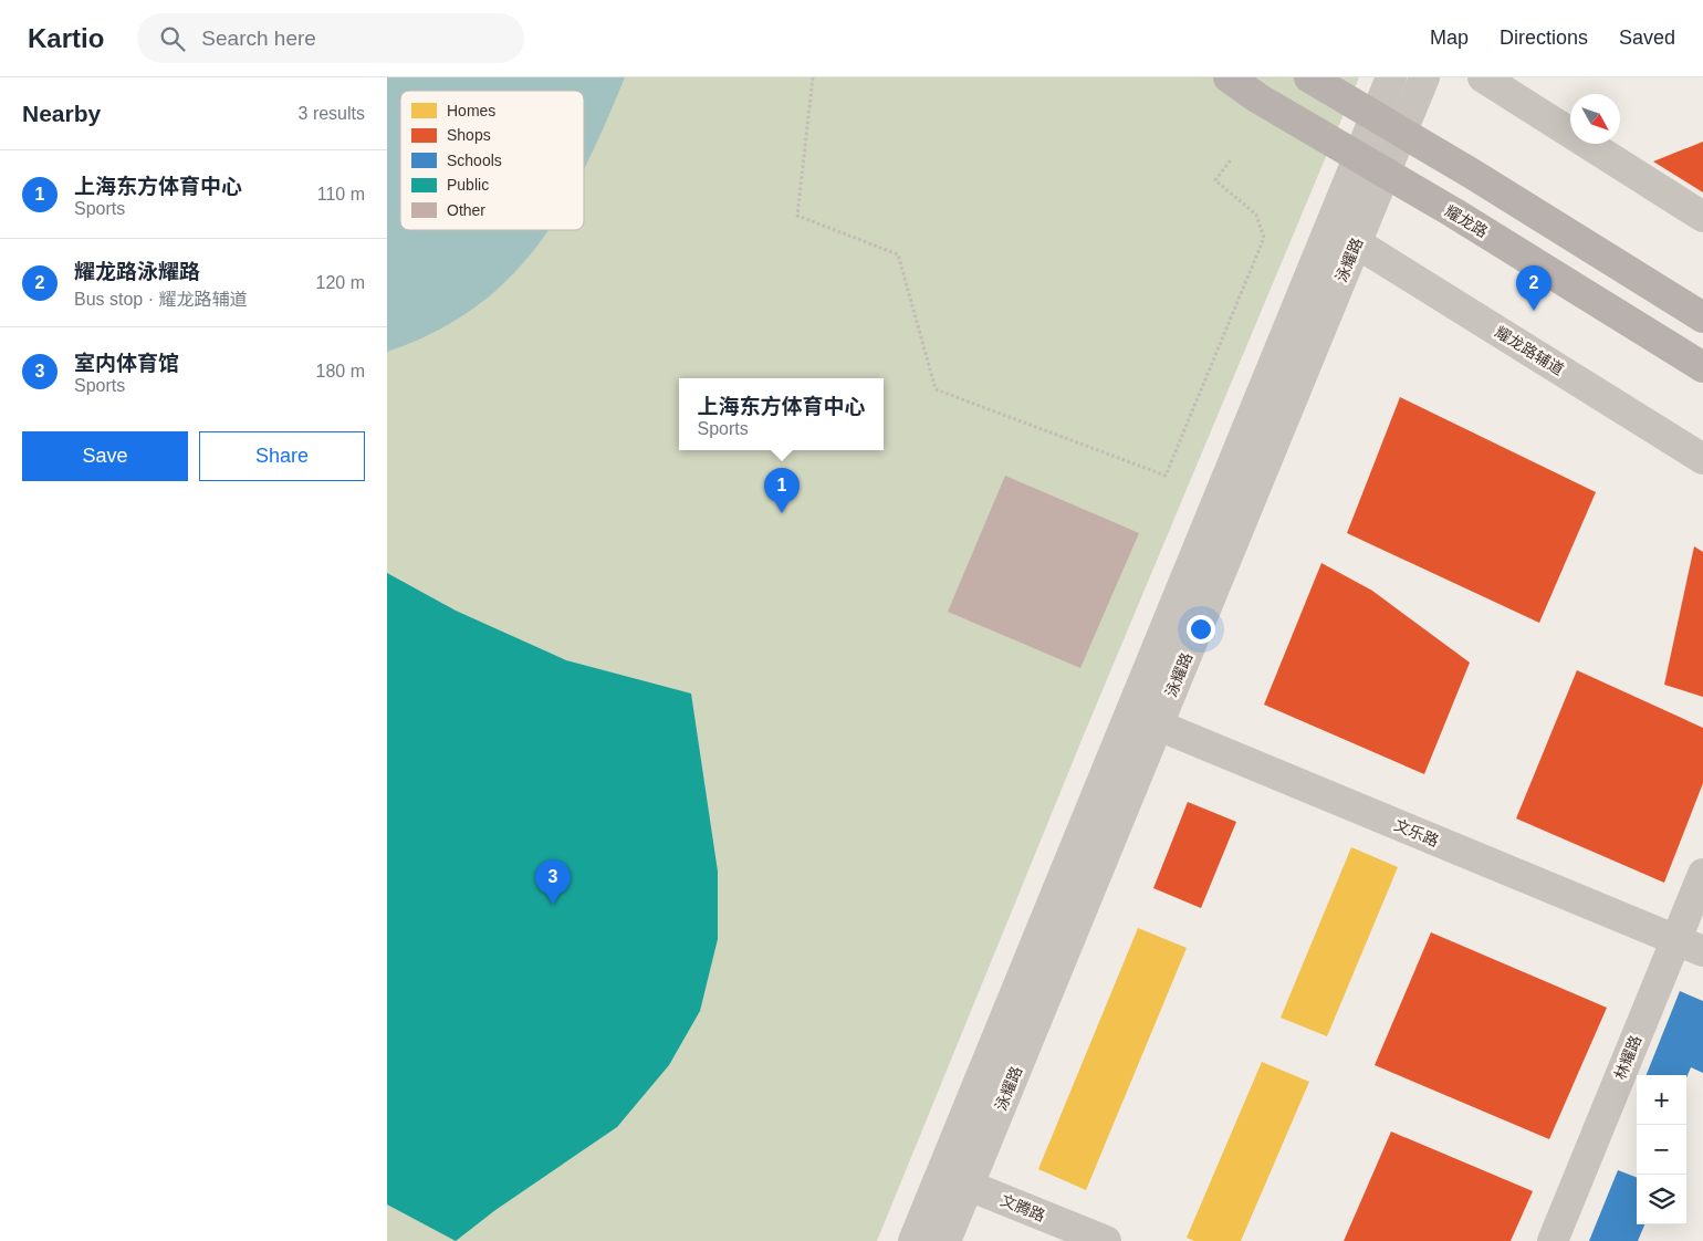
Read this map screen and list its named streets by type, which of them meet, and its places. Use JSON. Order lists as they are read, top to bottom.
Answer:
{
  "streets": {
    "main road": ["耀龙路"],
    "street": [
      "泳耀路",
      "耀龙路辅道",
      "文乐路",
      "林耀路",
      "文腾路"
    ]
  },
  "crossings": [
    ["耀龙路", "泳耀路"],
    ["泳耀路", "耀龙路辅道"],
    ["泳耀路", "文乐路"],
    ["泳耀路", "文腾路"],
    ["文乐路", "林耀路"]
  ],
  "legend": [
    "Homes",
    "Shops",
    "Schools",
    "Public",
    "Other"
  ],
  "north": "bottom right",
  "page": {
    "header": "Kartio",
    "search": "Search here",
    "nav": ["Map", "Directions", "Saved"],
    "heading": ["Nearby", "3 results"],
    "list": [
      {
        "mark": "1",
        "name": "上海东方体育中心",
        "note": "Sports",
        "value": "110 m"
      },
      {
        "mark": "2",
        "name": "耀龙路泳耀路",
        "note": "Bus stop · 耀龙路辅道",
        "value": "120 m"
      },
      {
        "mark": "3",
        "name": "室内体育馆",
        "note": "Sports",
        "value": "180 m"
      }
    ],
    "pins": ["2", "1", "3"],
    "popup": ["上海东方体育中心", "Sports"],
    "buttons": ["Save", "Share"],
    "map_buttons": ["+", "−"]
  }
}
